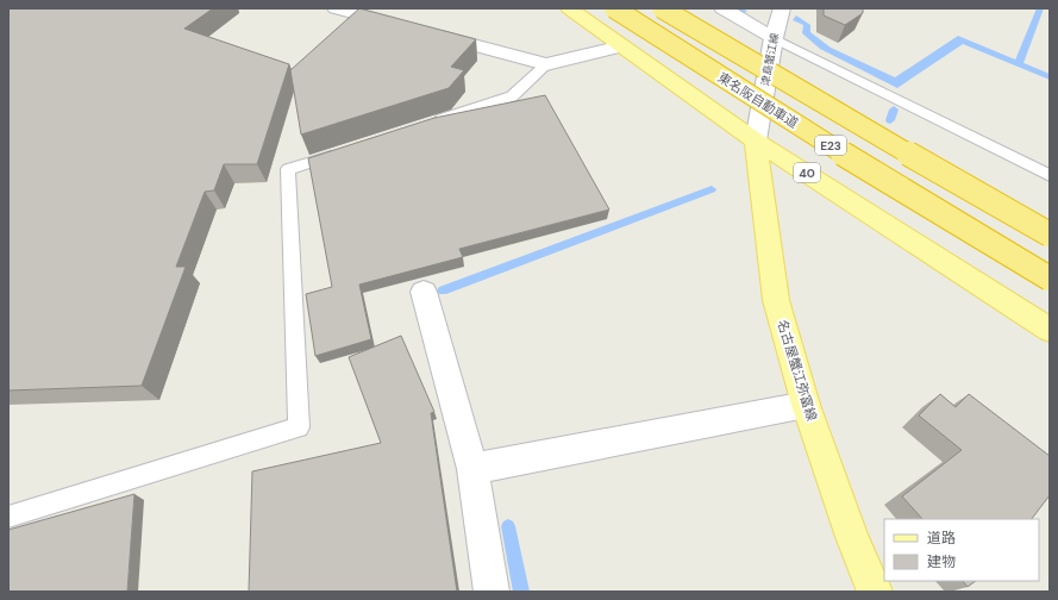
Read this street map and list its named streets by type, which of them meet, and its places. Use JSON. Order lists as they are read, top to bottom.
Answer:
{
  "streets": {
    "highway": ["東名阪自動車道", "E23"],
    "main road": ["40", "名古屋蟹江弥富線"],
    "street": ["津島蟹江線"]
  },
  "crossings": [
    ["津島蟹江線", "40"],
    ["津島蟹江線", "名古屋蟹江弥富線"],
    ["40", "名古屋蟹江弥富線"]
  ],
  "legend": ["道路", "建物"]
}
